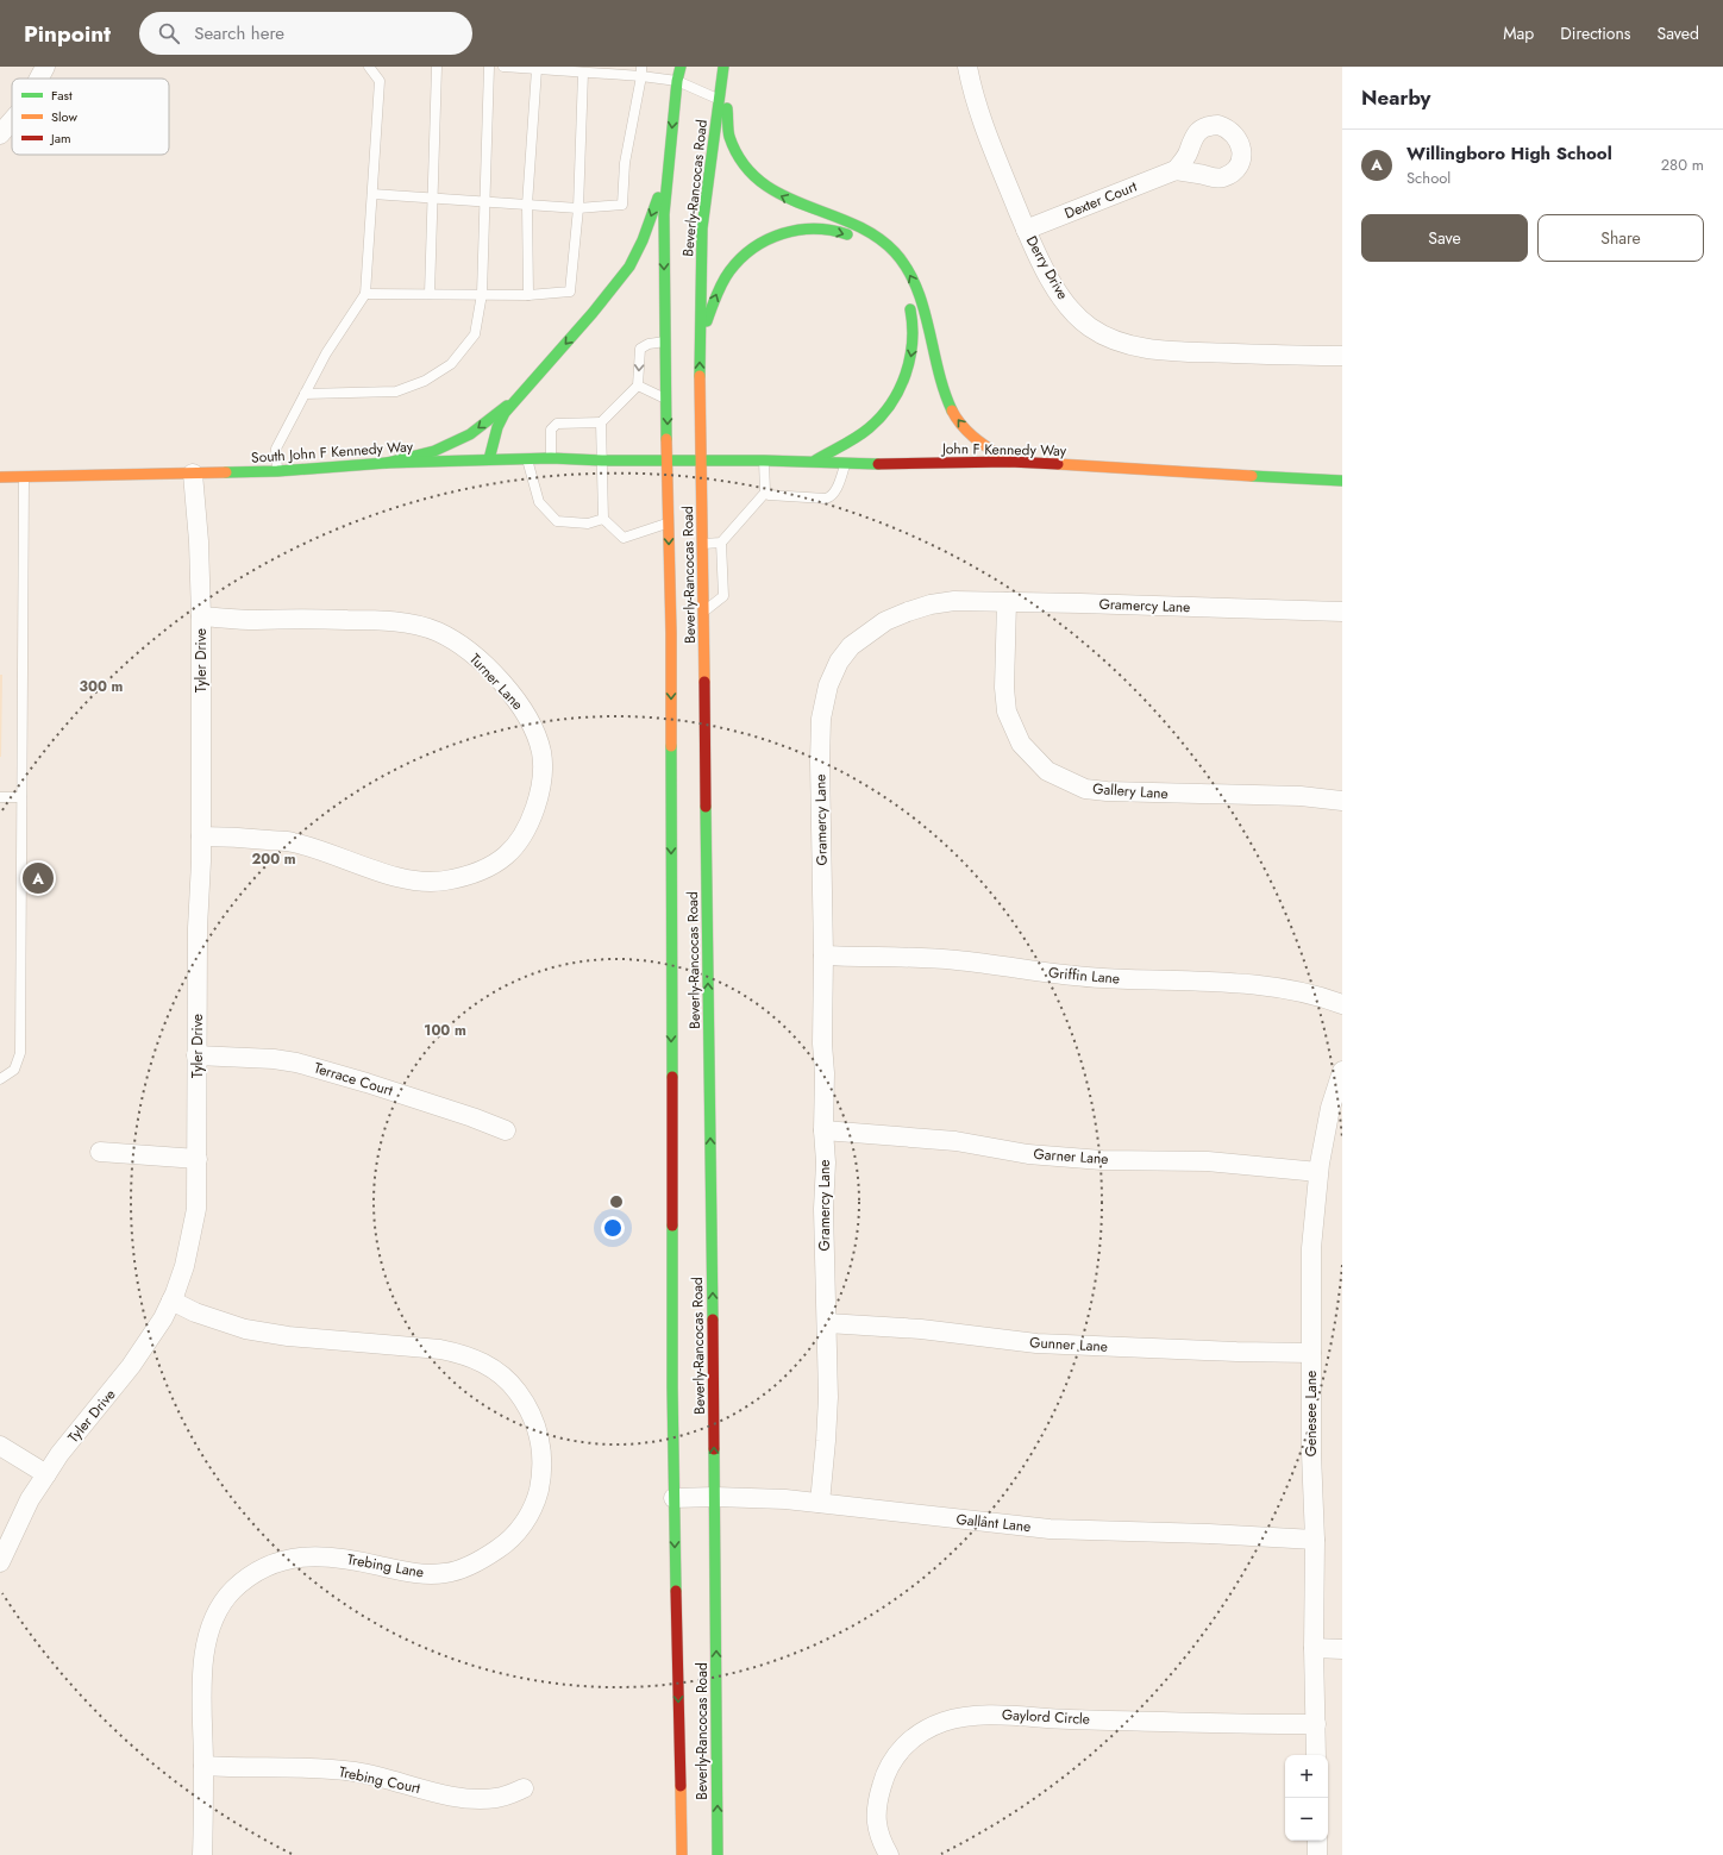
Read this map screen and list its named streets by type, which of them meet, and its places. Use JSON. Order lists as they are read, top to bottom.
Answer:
{
  "streets": {
    "main road": ["Beverly-Rancocas Road", "John F Kennedy Way", "South John F Kennedy Way"],
    "street": [
      "Dexter Court",
      "Derry Drive",
      "Gramercy Lane",
      "Tyler Drive",
      "Turner Lane",
      "Gallery Lane",
      "Griffin Lane",
      "Terrace Court",
      "Garner Lane",
      "Gunner Lane",
      "Genesee Lane",
      "Gallant Lane",
      "Trebing Lane",
      "Gaylord Circle",
      "Trebing Court"
    ]
  },
  "crossings": [
    ["Beverly-Rancocas Road", "John F Kennedy Way"],
    ["Beverly-Rancocas Road", "South John F Kennedy Way"],
    ["Beverly-Rancocas Road", "Gallant Lane"],
    ["Dexter Court", "Derry Drive"],
    ["John F Kennedy Way", "South John F Kennedy Way"],
    ["South John F Kennedy Way", "Tyler Drive"],
    ["Gramercy Lane", "Gallery Lane"],
    ["Gramercy Lane", "Griffin Lane"],
    ["Gramercy Lane", "Garner Lane"],
    ["Gramercy Lane", "Gunner Lane"],
    ["Gramercy Lane", "Gallant Lane"],
    ["Tyler Drive", "Turner Lane"],
    ["Tyler Drive", "Terrace Court"],
    ["Tyler Drive", "Trebing Lane"],
    ["Garner Lane", "Genesee Lane"],
    ["Gunner Lane", "Genesee Lane"],
    ["Genesee Lane", "Gallant Lane"],
    ["Genesee Lane", "Gaylord Circle"],
    ["Trebing Lane", "Trebing Court"]
  ],
  "legend": ["Fast", "Slow", "Jam"],
  "page": {
    "header": "Pinpoint",
    "search": "Search here",
    "nav": ["Map", "Directions", "Saved"],
    "heading": "Nearby",
    "list": [
      {
        "mark": "A",
        "name": "Willingboro High School",
        "note": "School",
        "value": "280 m"
      }
    ],
    "buttons": ["Save", "Share"],
    "pins": "A",
    "map_buttons": ["+", "−"]
  },
  "rings": ["300 m", "200 m", "100 m"]
}
